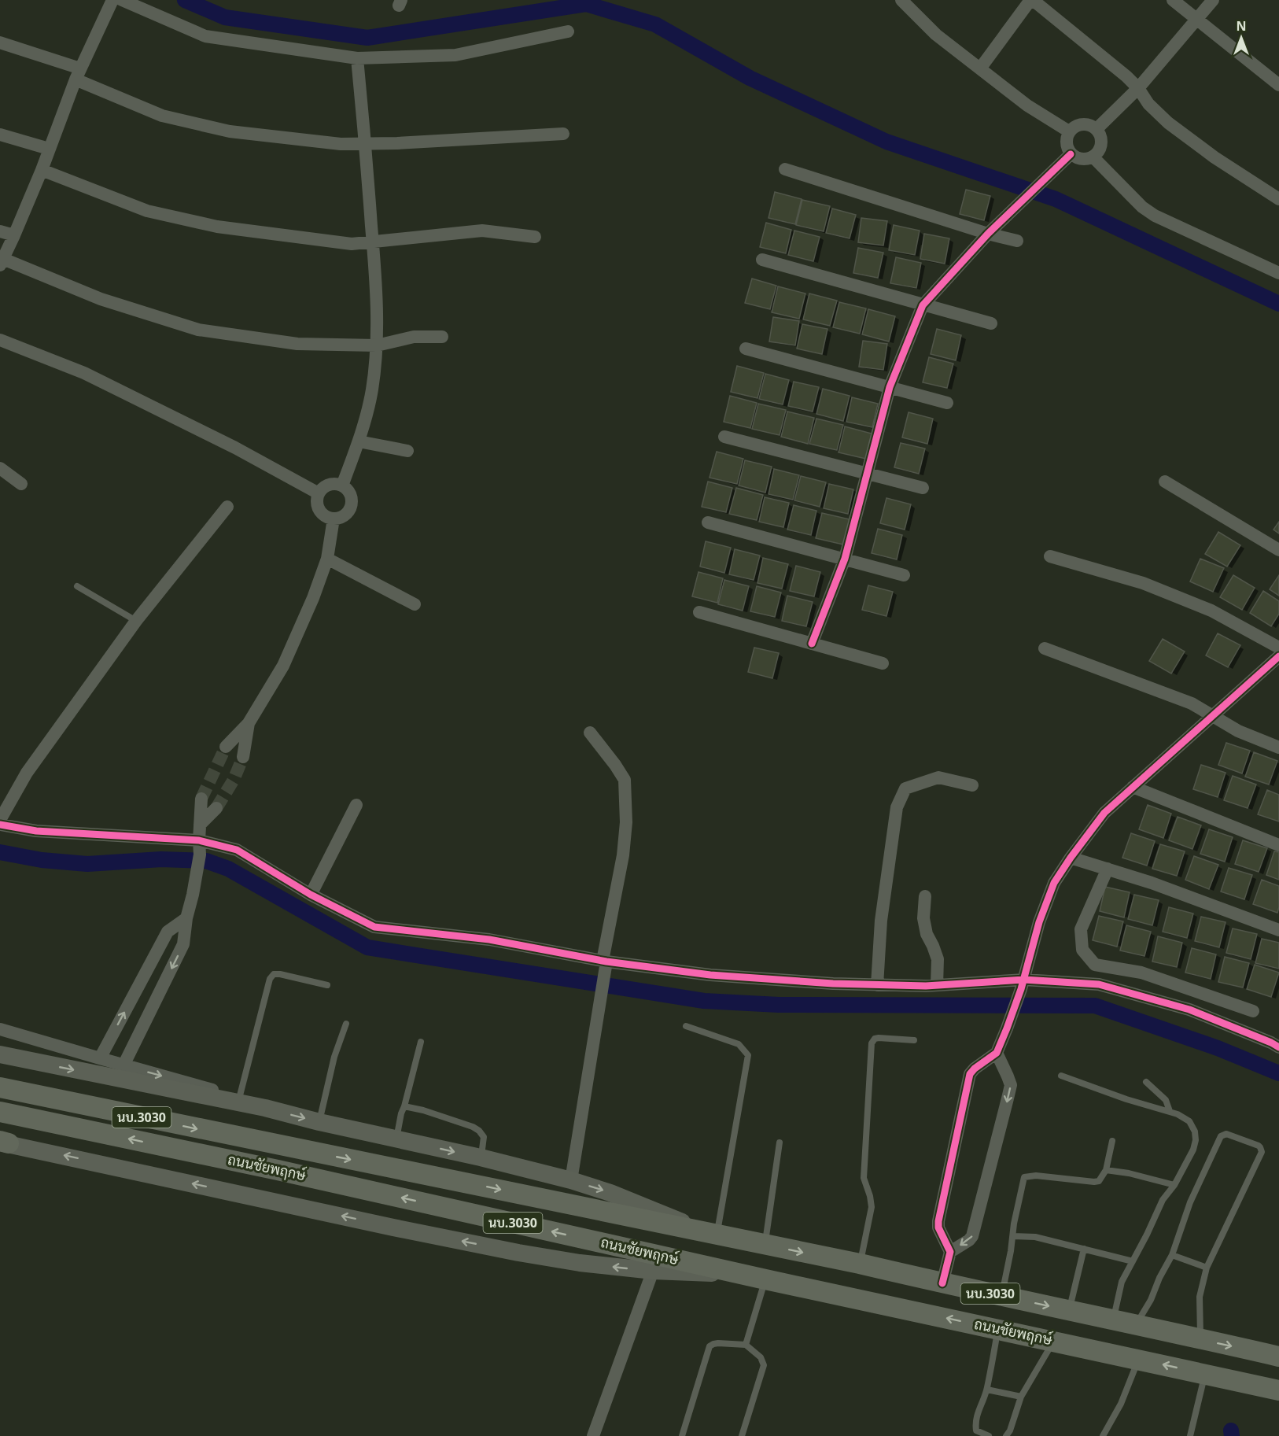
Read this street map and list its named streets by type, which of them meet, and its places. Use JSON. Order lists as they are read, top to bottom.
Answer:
{
  "streets": {
    "main road": ["นบ.3030", "ถนนชัยพฤกษ์"]
  },
  "north": "top"
}
